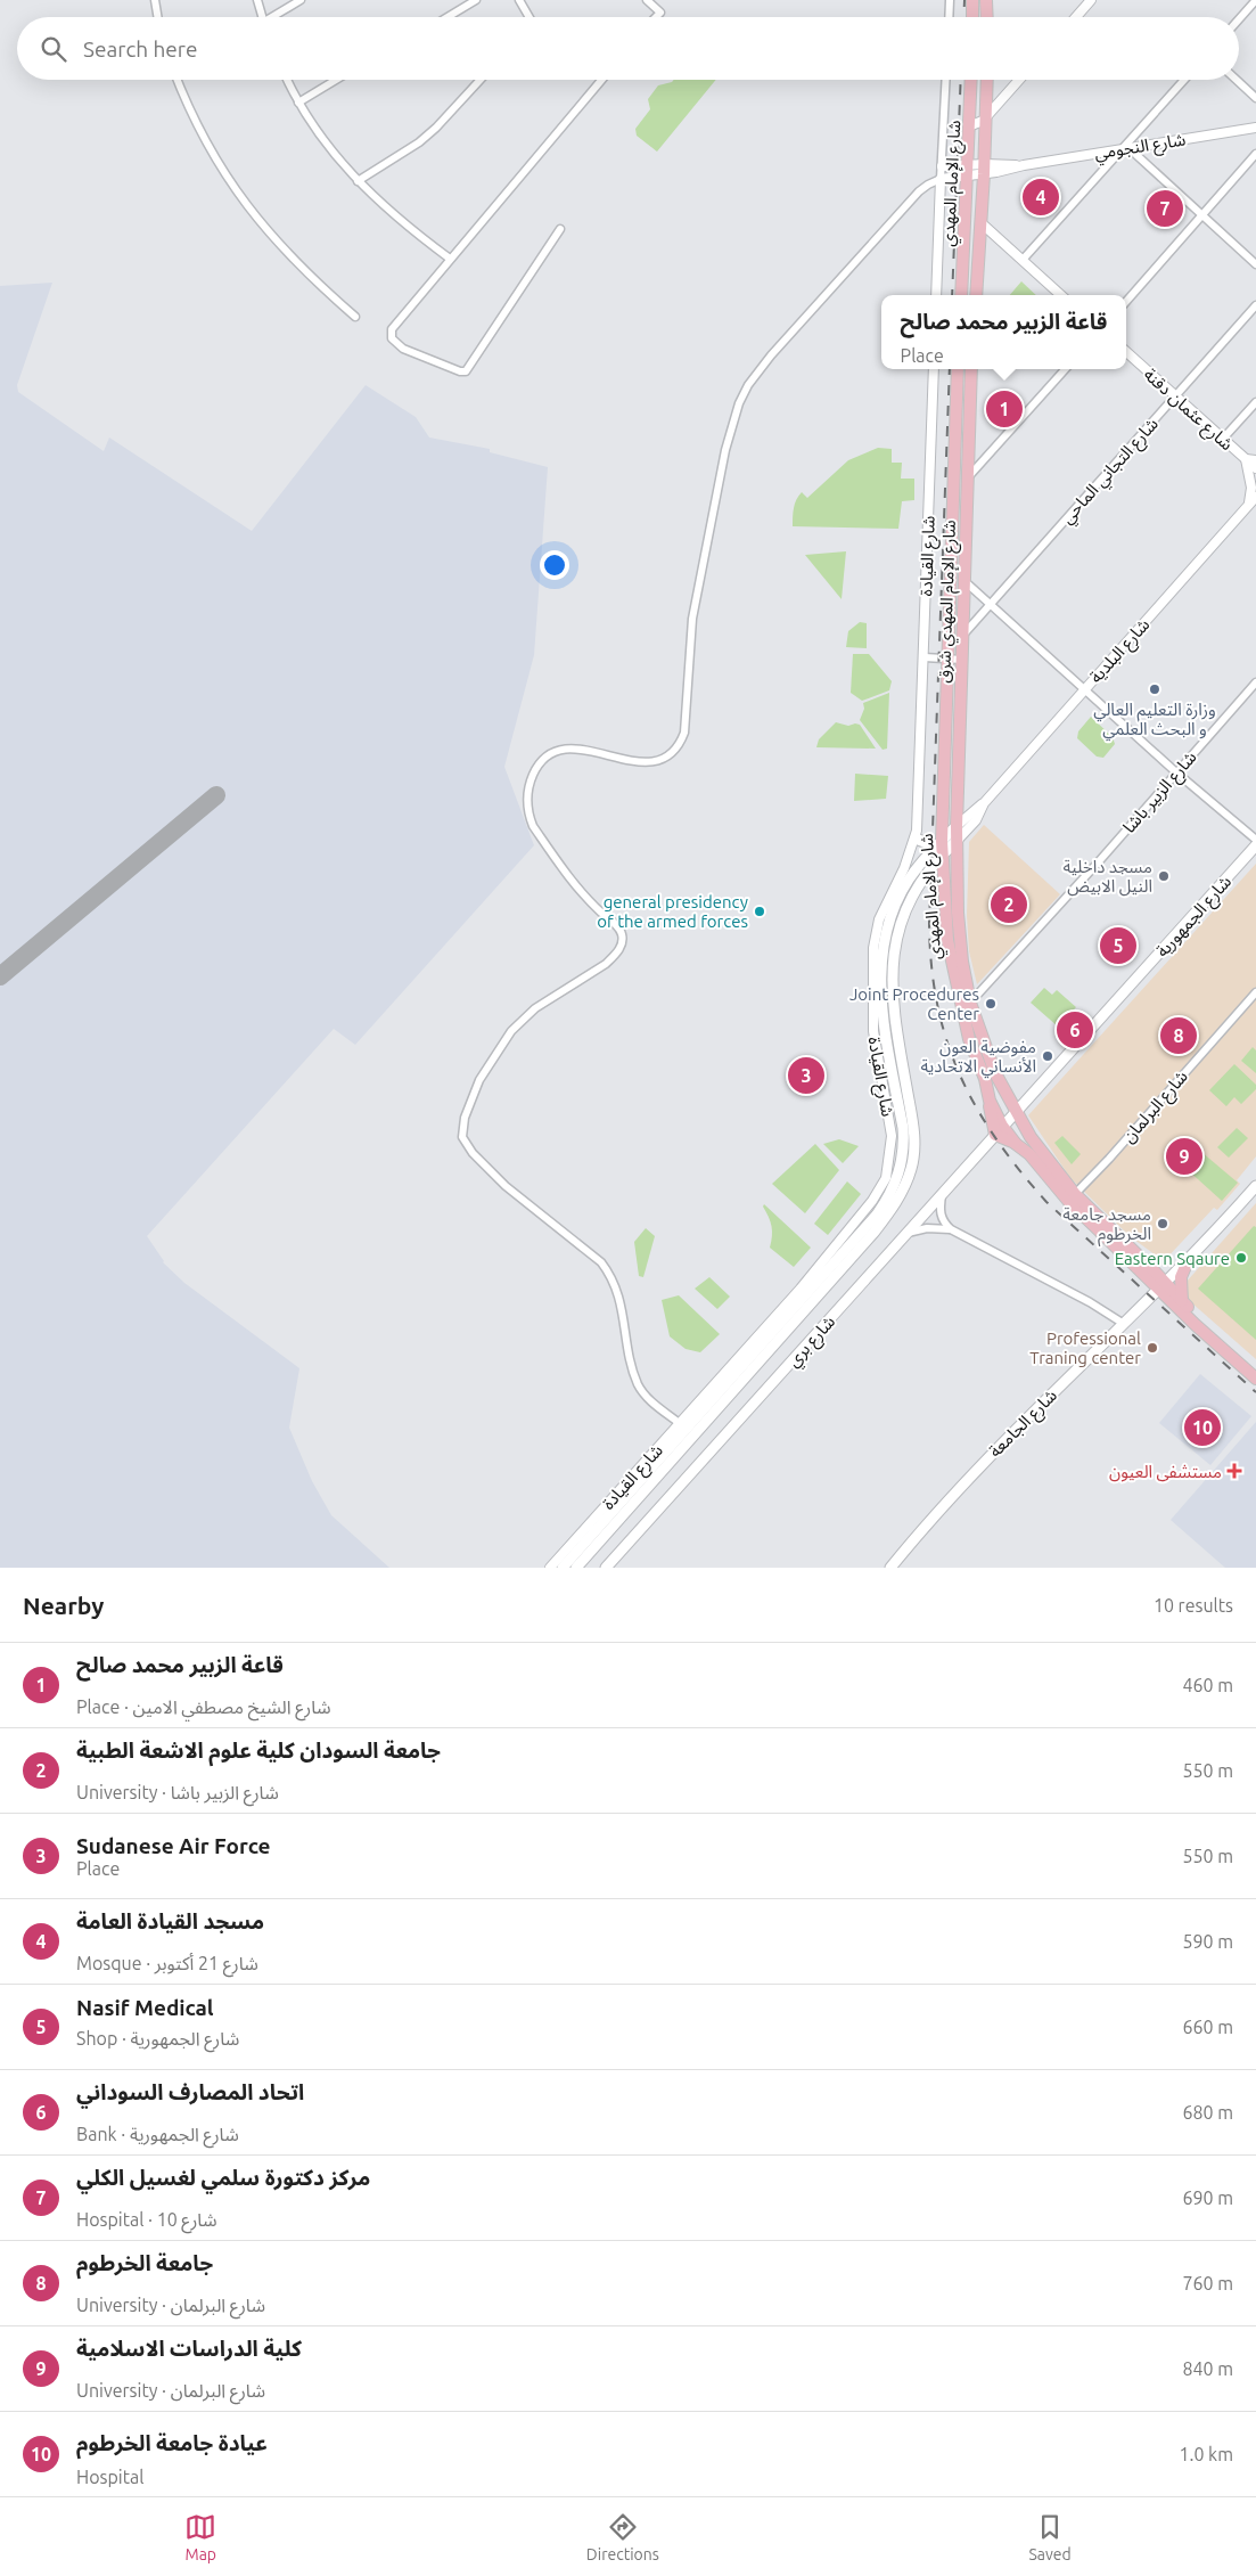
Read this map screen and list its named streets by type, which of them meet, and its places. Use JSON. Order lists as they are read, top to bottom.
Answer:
{
  "streets": {
    "main road": [
      "شارع الإمام المهدي",
      "شارع القيادة",
      "شارع الإمام المهدي شرق",
      "شارع الجمهورية",
      "شارع بري",
      "شارع الجامعة"
    ],
    "street": [
      "شارع النجومي",
      "شارع عثمان دقنة",
      "شارع التجاني الماحي",
      "شارع البلدية",
      "شارع الزبير باشا",
      "شارع البرلمان"
    ]
  },
  "crossings": [
    ["شارع النجومي", "شارع الإمام المهدي"],
    ["شارع الإمام المهدي", "شارع القيادة"],
    ["شارع الإمام المهدي", "شارع الإمام المهدي شرق"],
    ["شارع الإمام المهدي", "شارع الزبير باشا"],
    ["شارع الإمام المهدي", "شارع الجمهورية"],
    ["شارع الإمام المهدي", "شارع البرلمان"],
    ["شارع الإمام المهدي", "شارع بري"],
    ["شارع الإمام المهدي", "شارع الجامعة"],
    ["شارع عثمان دقنة", "شارع التجاني الماحي"],
    ["شارع التجاني الماحي", "شارع الإمام المهدي شرق"],
    ["شارع القيادة", "شارع الإمام المهدي شرق"],
    ["شارع الجمهورية", "شارع بري"]
  ],
  "places": {
    "other": [
      "وزارة التعليم العالي و البحث العلمي",
      "مسجد داخلية النيل الابيض",
      "general presidency of the armed forces",
      "Joint Procedures Center",
      "مفوضية العون الأنساني الاتحادية",
      "مسجد جامعة الخرطوم",
      "Eastern Sqaure",
      "Professional Traning center"
    ],
    "health": ["مستشفى العيون"]
  },
  "page": {
    "search": "Search here",
    "pins": [
      "4",
      "7",
      "1",
      "2",
      "5",
      "6",
      "8",
      "3",
      "9",
      "10"
    ],
    "popup": ["قاعة الزبير محمد صالح", "Place"],
    "heading": ["Nearby", "10 results"],
    "list": [
      {
        "mark": "1",
        "name": "قاعة الزبير محمد صالح",
        "note": "Place · شارع الشيخ مصطفي الامين",
        "value": "460 m"
      },
      {
        "mark": "2",
        "name": "جامعة السودان كلية علوم الاشعة الطبية",
        "note": "University · شارع الزبير باشا",
        "value": "550 m"
      },
      {
        "mark": "3",
        "name": "Sudanese Air Force",
        "note": "Place",
        "value": "550 m"
      },
      {
        "mark": "4",
        "name": "مسجد القيادة العامة",
        "note": "Mosque · شارع 21 أكتوبر",
        "value": "590 m"
      },
      {
        "mark": "5",
        "name": "Nasif Medical",
        "note": "Shop · شارع الجمهورية",
        "value": "660 m"
      },
      {
        "mark": "6",
        "name": "اتحاد المصارف السوداني",
        "note": "Bank · شارع الجمهورية",
        "value": "680 m"
      },
      {
        "mark": "7",
        "name": "مركز دكتورة سلمي لغسيل الكلي",
        "note": "Hospital · شارع 10",
        "value": "690 m"
      },
      {
        "mark": "8",
        "name": "جامعة الخرطوم",
        "note": "University · شارع البرلمان",
        "value": "760 m"
      },
      {
        "mark": "9",
        "name": "كلية الدراسات الاسلامية",
        "note": "University · شارع البرلمان",
        "value": "840 m"
      },
      {
        "mark": "10",
        "name": "عيادة جامعة الخرطوم",
        "note": "Hospital",
        "value": "1.0 km"
      }
    ],
    "nav": ["Map", "Directions", "Saved"]
  }
}
